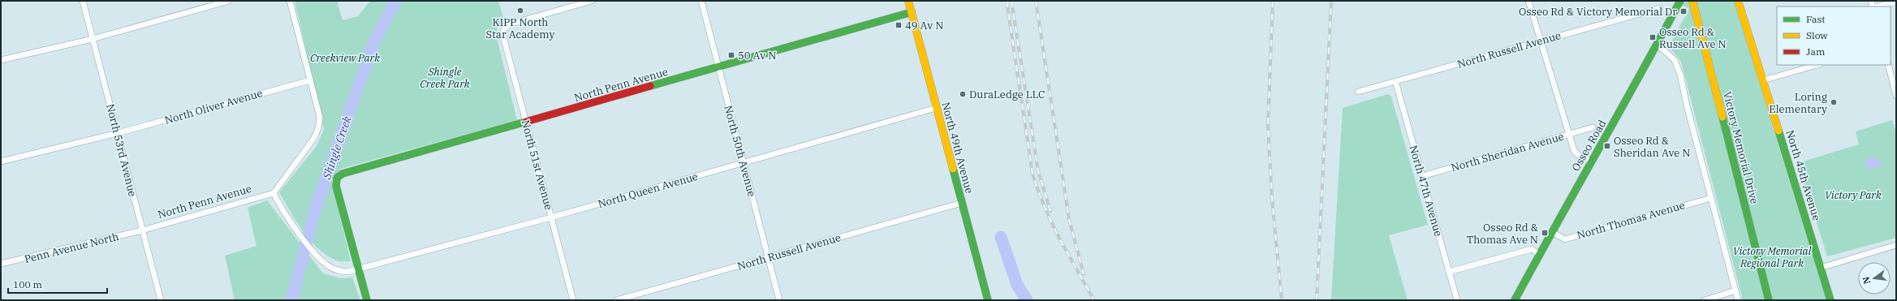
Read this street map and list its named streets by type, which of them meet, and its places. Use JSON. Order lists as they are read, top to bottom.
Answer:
{
  "streets": {
    "street": [
      "North Russell Avenue",
      "North Penn Avenue",
      "North Oliver Avenue",
      "Osseo Road",
      "North 49th Avenue",
      "Victory Memorial Drive",
      "North 53rd Avenue",
      "North 50th Avenue",
      "North Sheridan Avenue",
      "North 51st Avenue",
      "North 45th Avenue",
      "North Queen Avenue",
      "North 47th Avenue",
      "North Thomas Avenue",
      "Penn Avenue North"
    ]
  },
  "crossings": [
    ["North Russell Avenue", "North 49th Avenue"],
    ["North Russell Avenue", "North 50th Avenue"],
    ["North Russell Avenue", "North 47th Avenue"],
    ["North Penn Avenue", "North 49th Avenue"],
    ["North Penn Avenue", "North 53rd Avenue"],
    ["North Penn Avenue", "North 50th Avenue"],
    ["North Penn Avenue", "North 51st Avenue"],
    ["North Penn Avenue", "North Queen Avenue"],
    ["North Penn Avenue", "Penn Avenue North"],
    ["North Oliver Avenue", "North 53rd Avenue"],
    ["Osseo Road", "North Thomas Avenue"],
    ["North 49th Avenue", "North Queen Avenue"],
    ["North 53rd Avenue", "Penn Avenue North"],
    ["North 50th Avenue", "North Queen Avenue"],
    ["North Sheridan Avenue", "North 47th Avenue"],
    ["North 51st Avenue", "North Queen Avenue"]
  ],
  "water": ["Shingle Creek"],
  "parks": [
    "Creekview Park",
    "Shingle Creek Park",
    "Victory Park",
    "Victory Memorial Regional Park"
  ],
  "places": {
    "other": ["KIPP North Star Academy", "DuraLedge LLC", "Loring Elementary"],
    "transit": [
      "Osseo Rd & Victory Memorial Dr",
      "49 Av N",
      "Osseo Rd & Russell Ave N",
      "50 Av N",
      "Osseo Rd & Sheridan Ave N",
      "Osseo Rd & Thomas Ave N"
    ]
  },
  "legend": ["Fast", "Slow", "Jam"],
  "scale_bar": "100 m",
  "north": "left"
}
